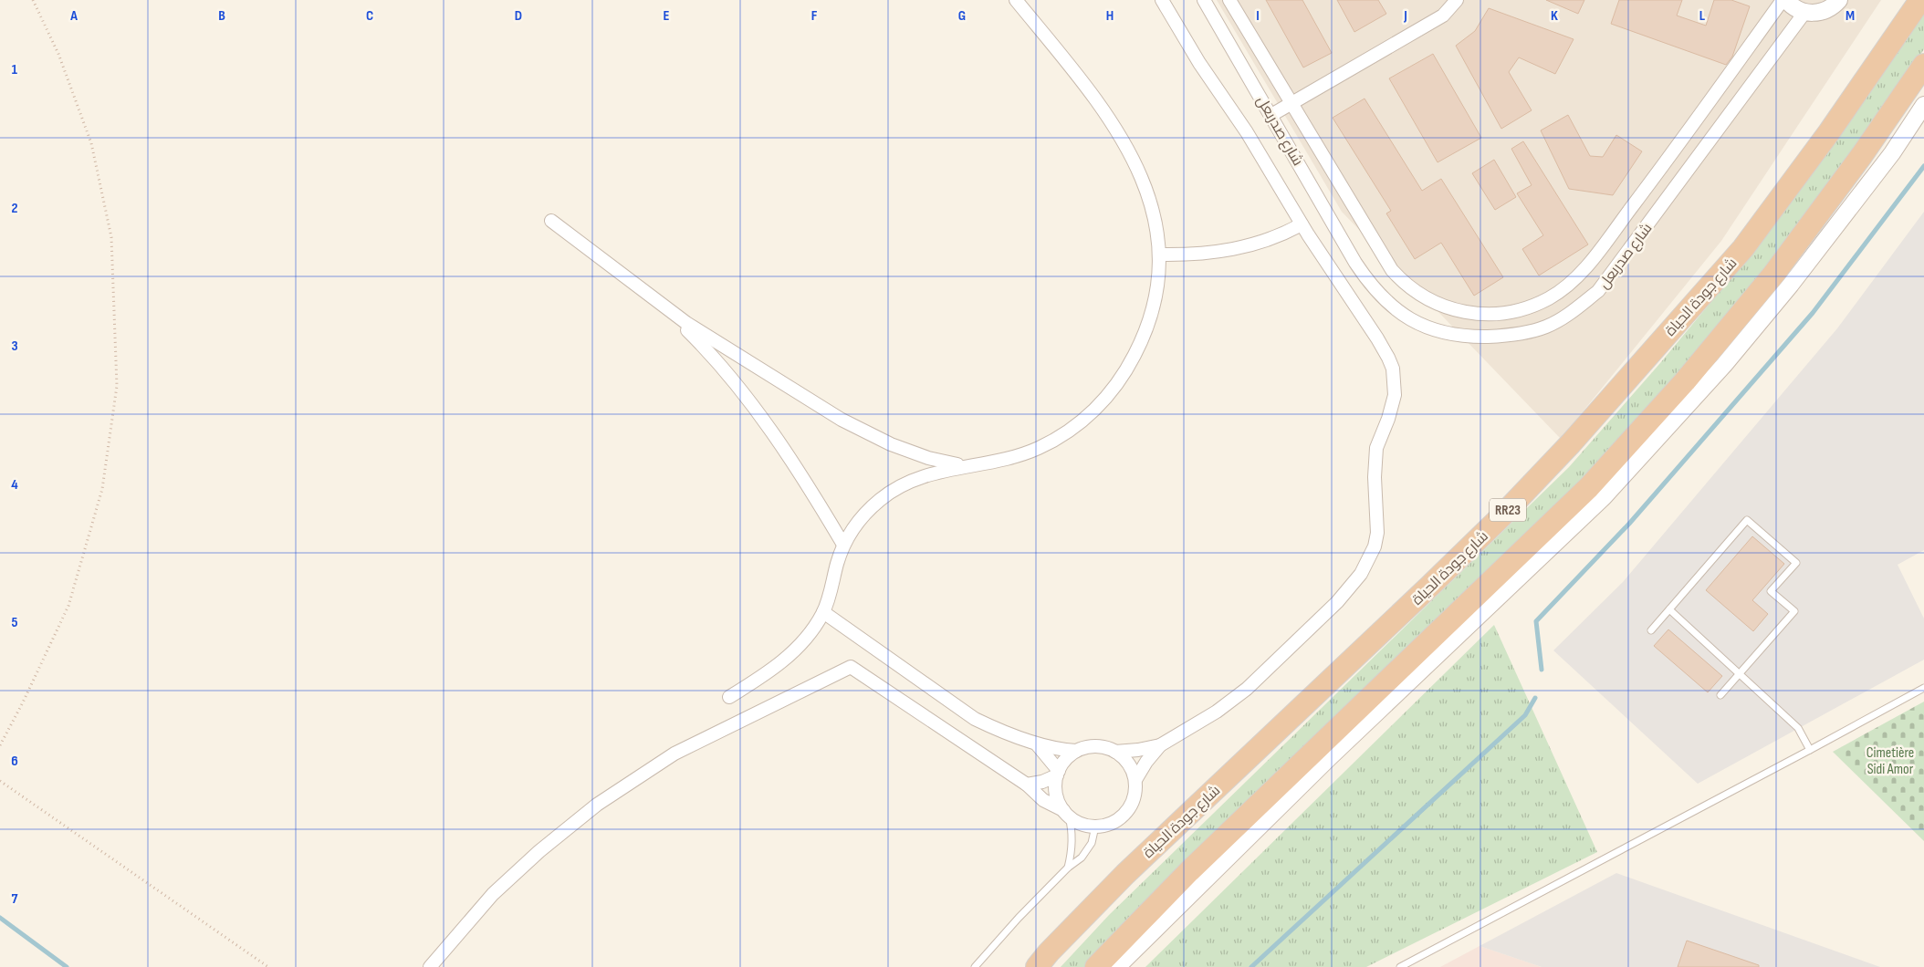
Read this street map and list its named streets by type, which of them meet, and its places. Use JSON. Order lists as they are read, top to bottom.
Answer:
{
  "streets": {
    "highway": ["شارع جودة الحياة", "RR23"],
    "street": ["شارع صدربعل"]
  },
  "parks": ["Cimetière Sidi Amor"],
  "grid": {
    "columns": [
      "A",
      "B",
      "C",
      "D",
      "E",
      "F",
      "G",
      "H",
      "I",
      "J",
      "K",
      "L",
      "M"
    ],
    "rows": [
      "1",
      "2",
      "3",
      "4",
      "5",
      "6",
      "7"
    ]
  }
}
